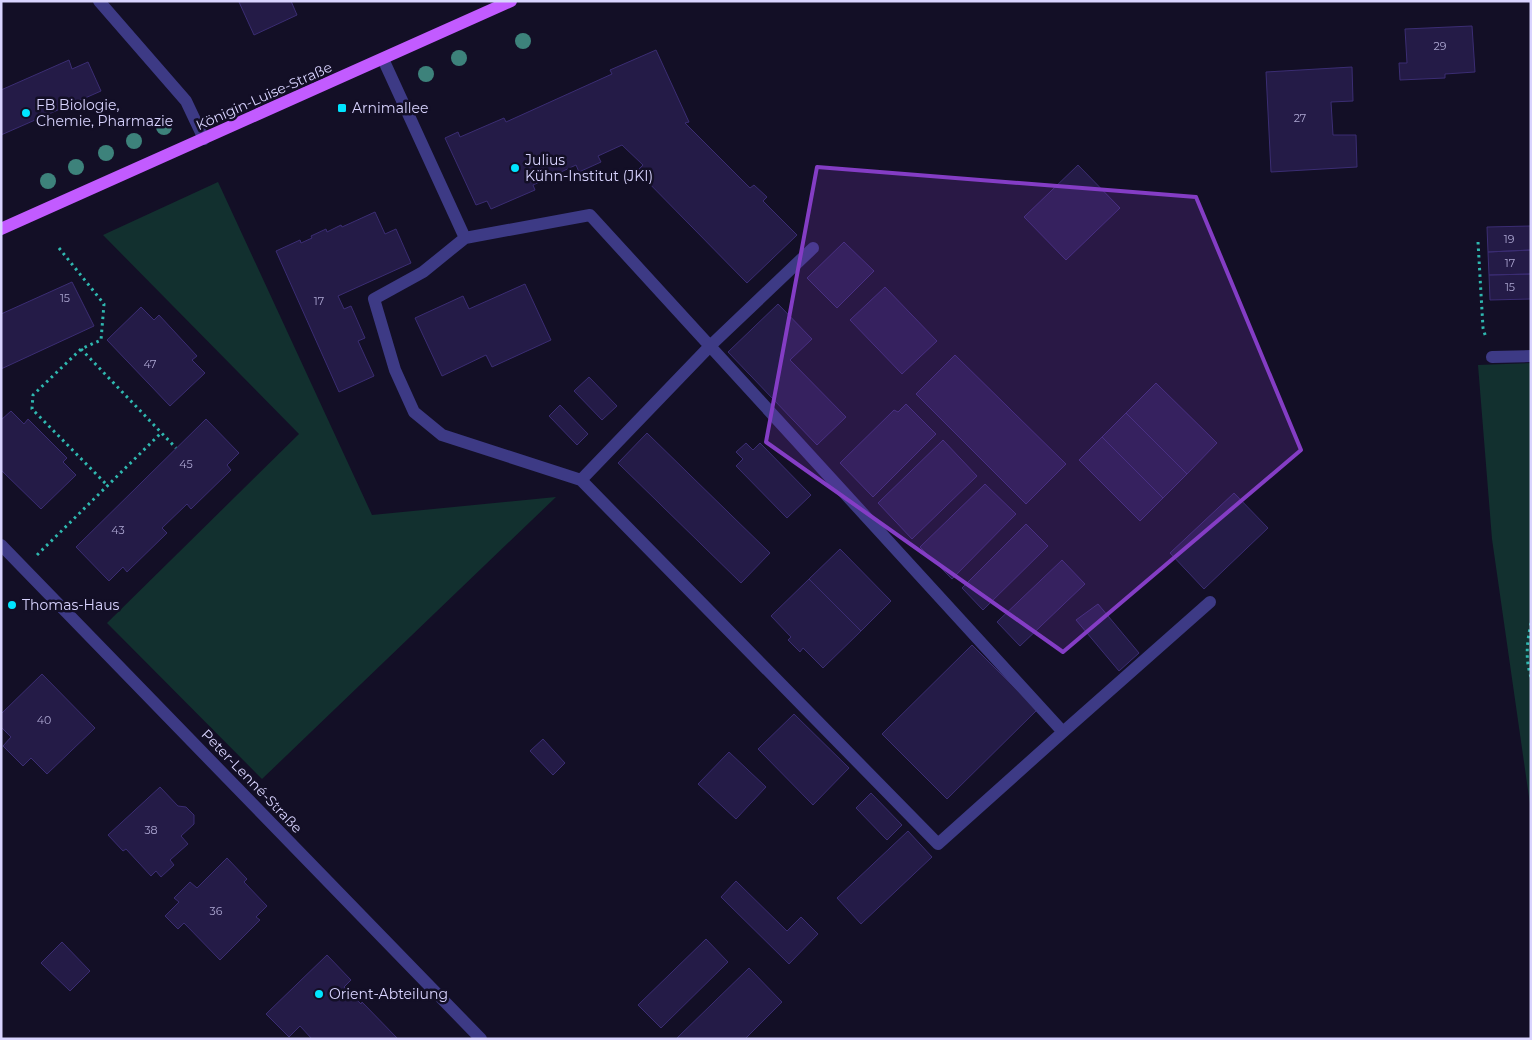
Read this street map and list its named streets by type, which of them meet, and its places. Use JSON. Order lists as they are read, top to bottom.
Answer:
{
  "streets": {
    "main road": ["Königin-Luise-Straße"],
    "street": ["Peter-Lenné-Straße"]
  },
  "places": {
    "transit": ["Arnimallee"],
    "other": [
      "FB Biologie, Chemie, Pharmazie",
      "Julius Kühn-Institut (JKI)",
      "Thomas-Haus",
      "Orient-Abteilung"
    ]
  },
  "house_numbers": [
    "29",
    "27",
    "19",
    "17",
    "15",
    "15",
    "17",
    "47",
    "45",
    "43",
    "40",
    "38",
    "36"
  ]
}
